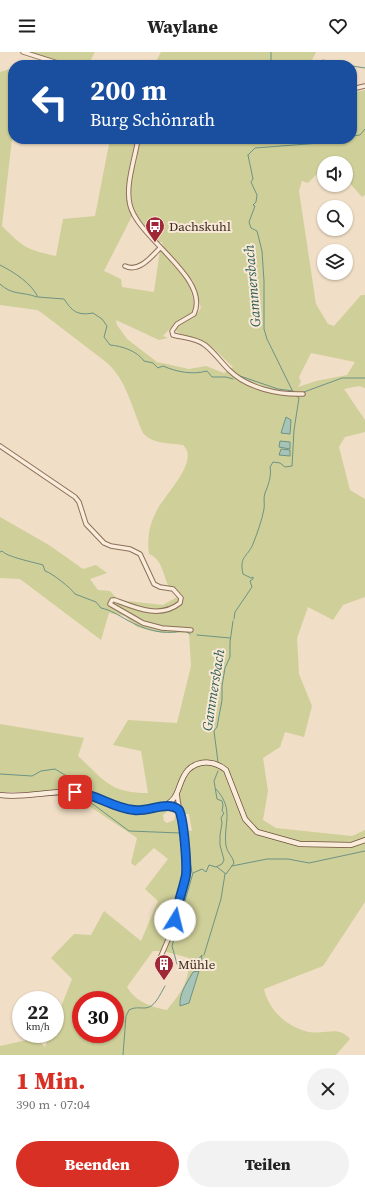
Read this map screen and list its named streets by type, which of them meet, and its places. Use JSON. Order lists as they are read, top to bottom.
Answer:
{
  "water": ["Gammersbach"],
  "places": {
    "bus stop": ["Dachskuhl"],
    "building": ["Mühle"]
  },
  "page": {
    "header": "Waylane",
    "turn": ["200 m", "Burg Schönrath"],
    "speed": "22 km/h",
    "limit": "30",
    "heading": ["1 Min.", "390 m · 07:04"],
    "buttons": ["Beenden", "Teilen"]
  }
}
